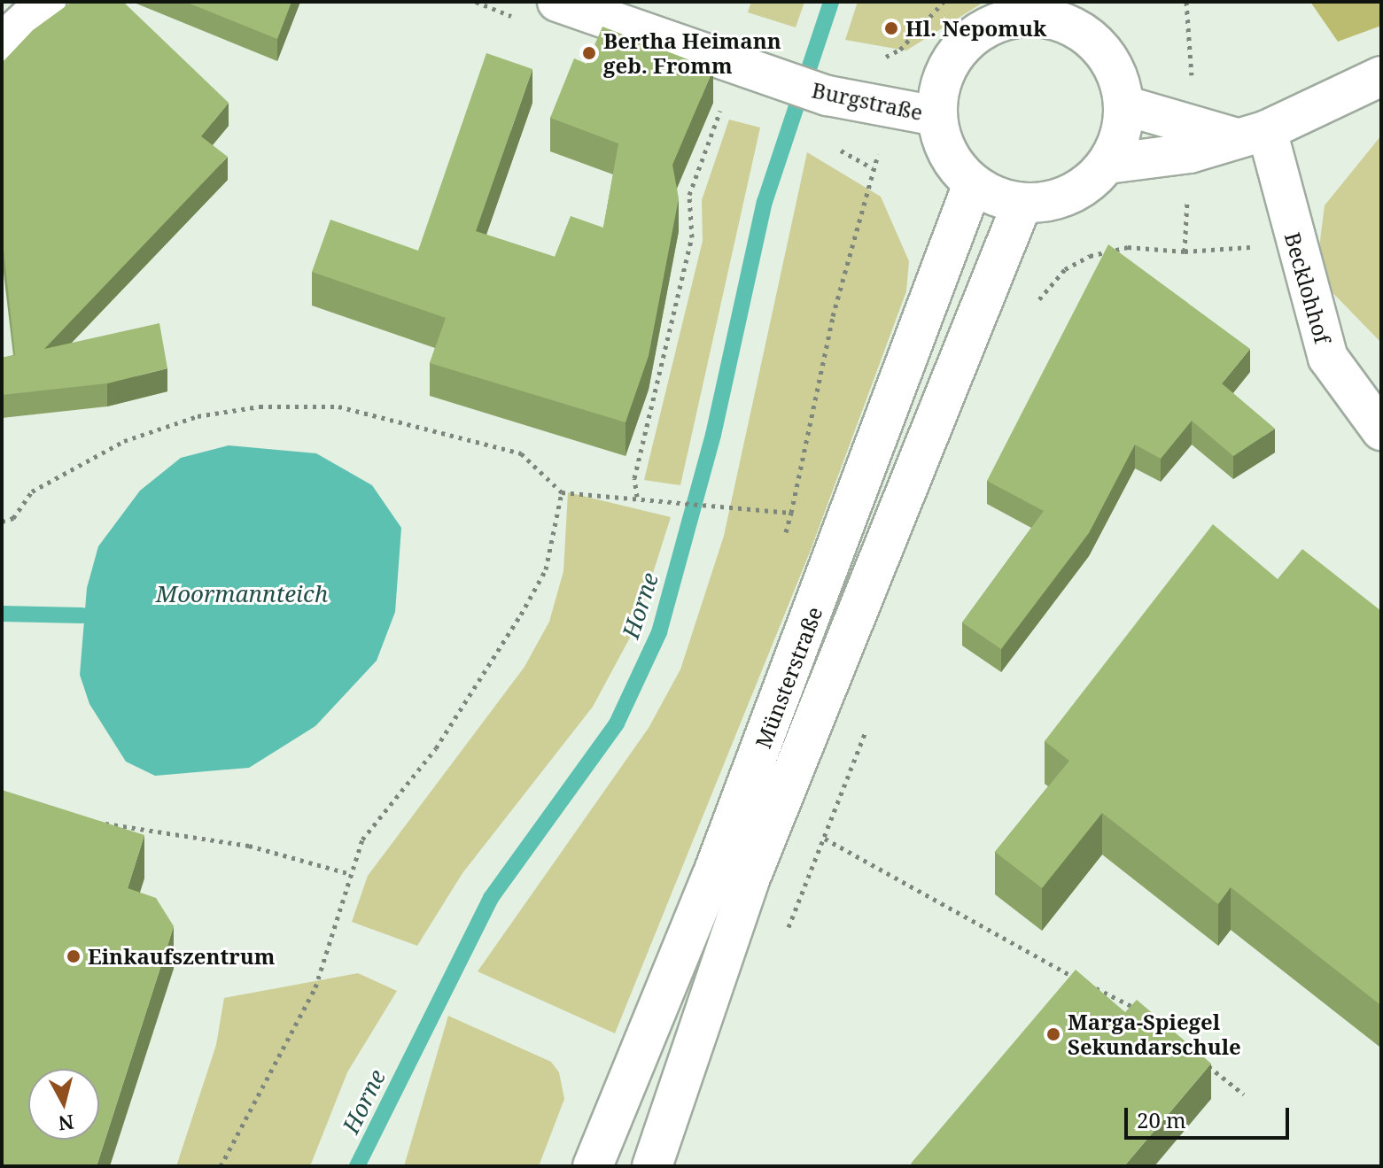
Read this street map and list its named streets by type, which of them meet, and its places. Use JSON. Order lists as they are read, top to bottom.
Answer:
{
  "streets": {
    "main road": ["Burgstraße", "Becklohhof", "Münsterstraße"]
  },
  "crossings": [
    ["Burgstraße", "Münsterstraße"]
  ],
  "water": ["Moormannteich", "Horne"],
  "places": [
    "Hl. Nepomuk",
    "Bertha Heimann geb. Fromm",
    "Einkaufszentrum",
    "Marga-Spiegel Sekundarschule"
  ],
  "scale_bar": "20 m",
  "north": "bottom"
}
